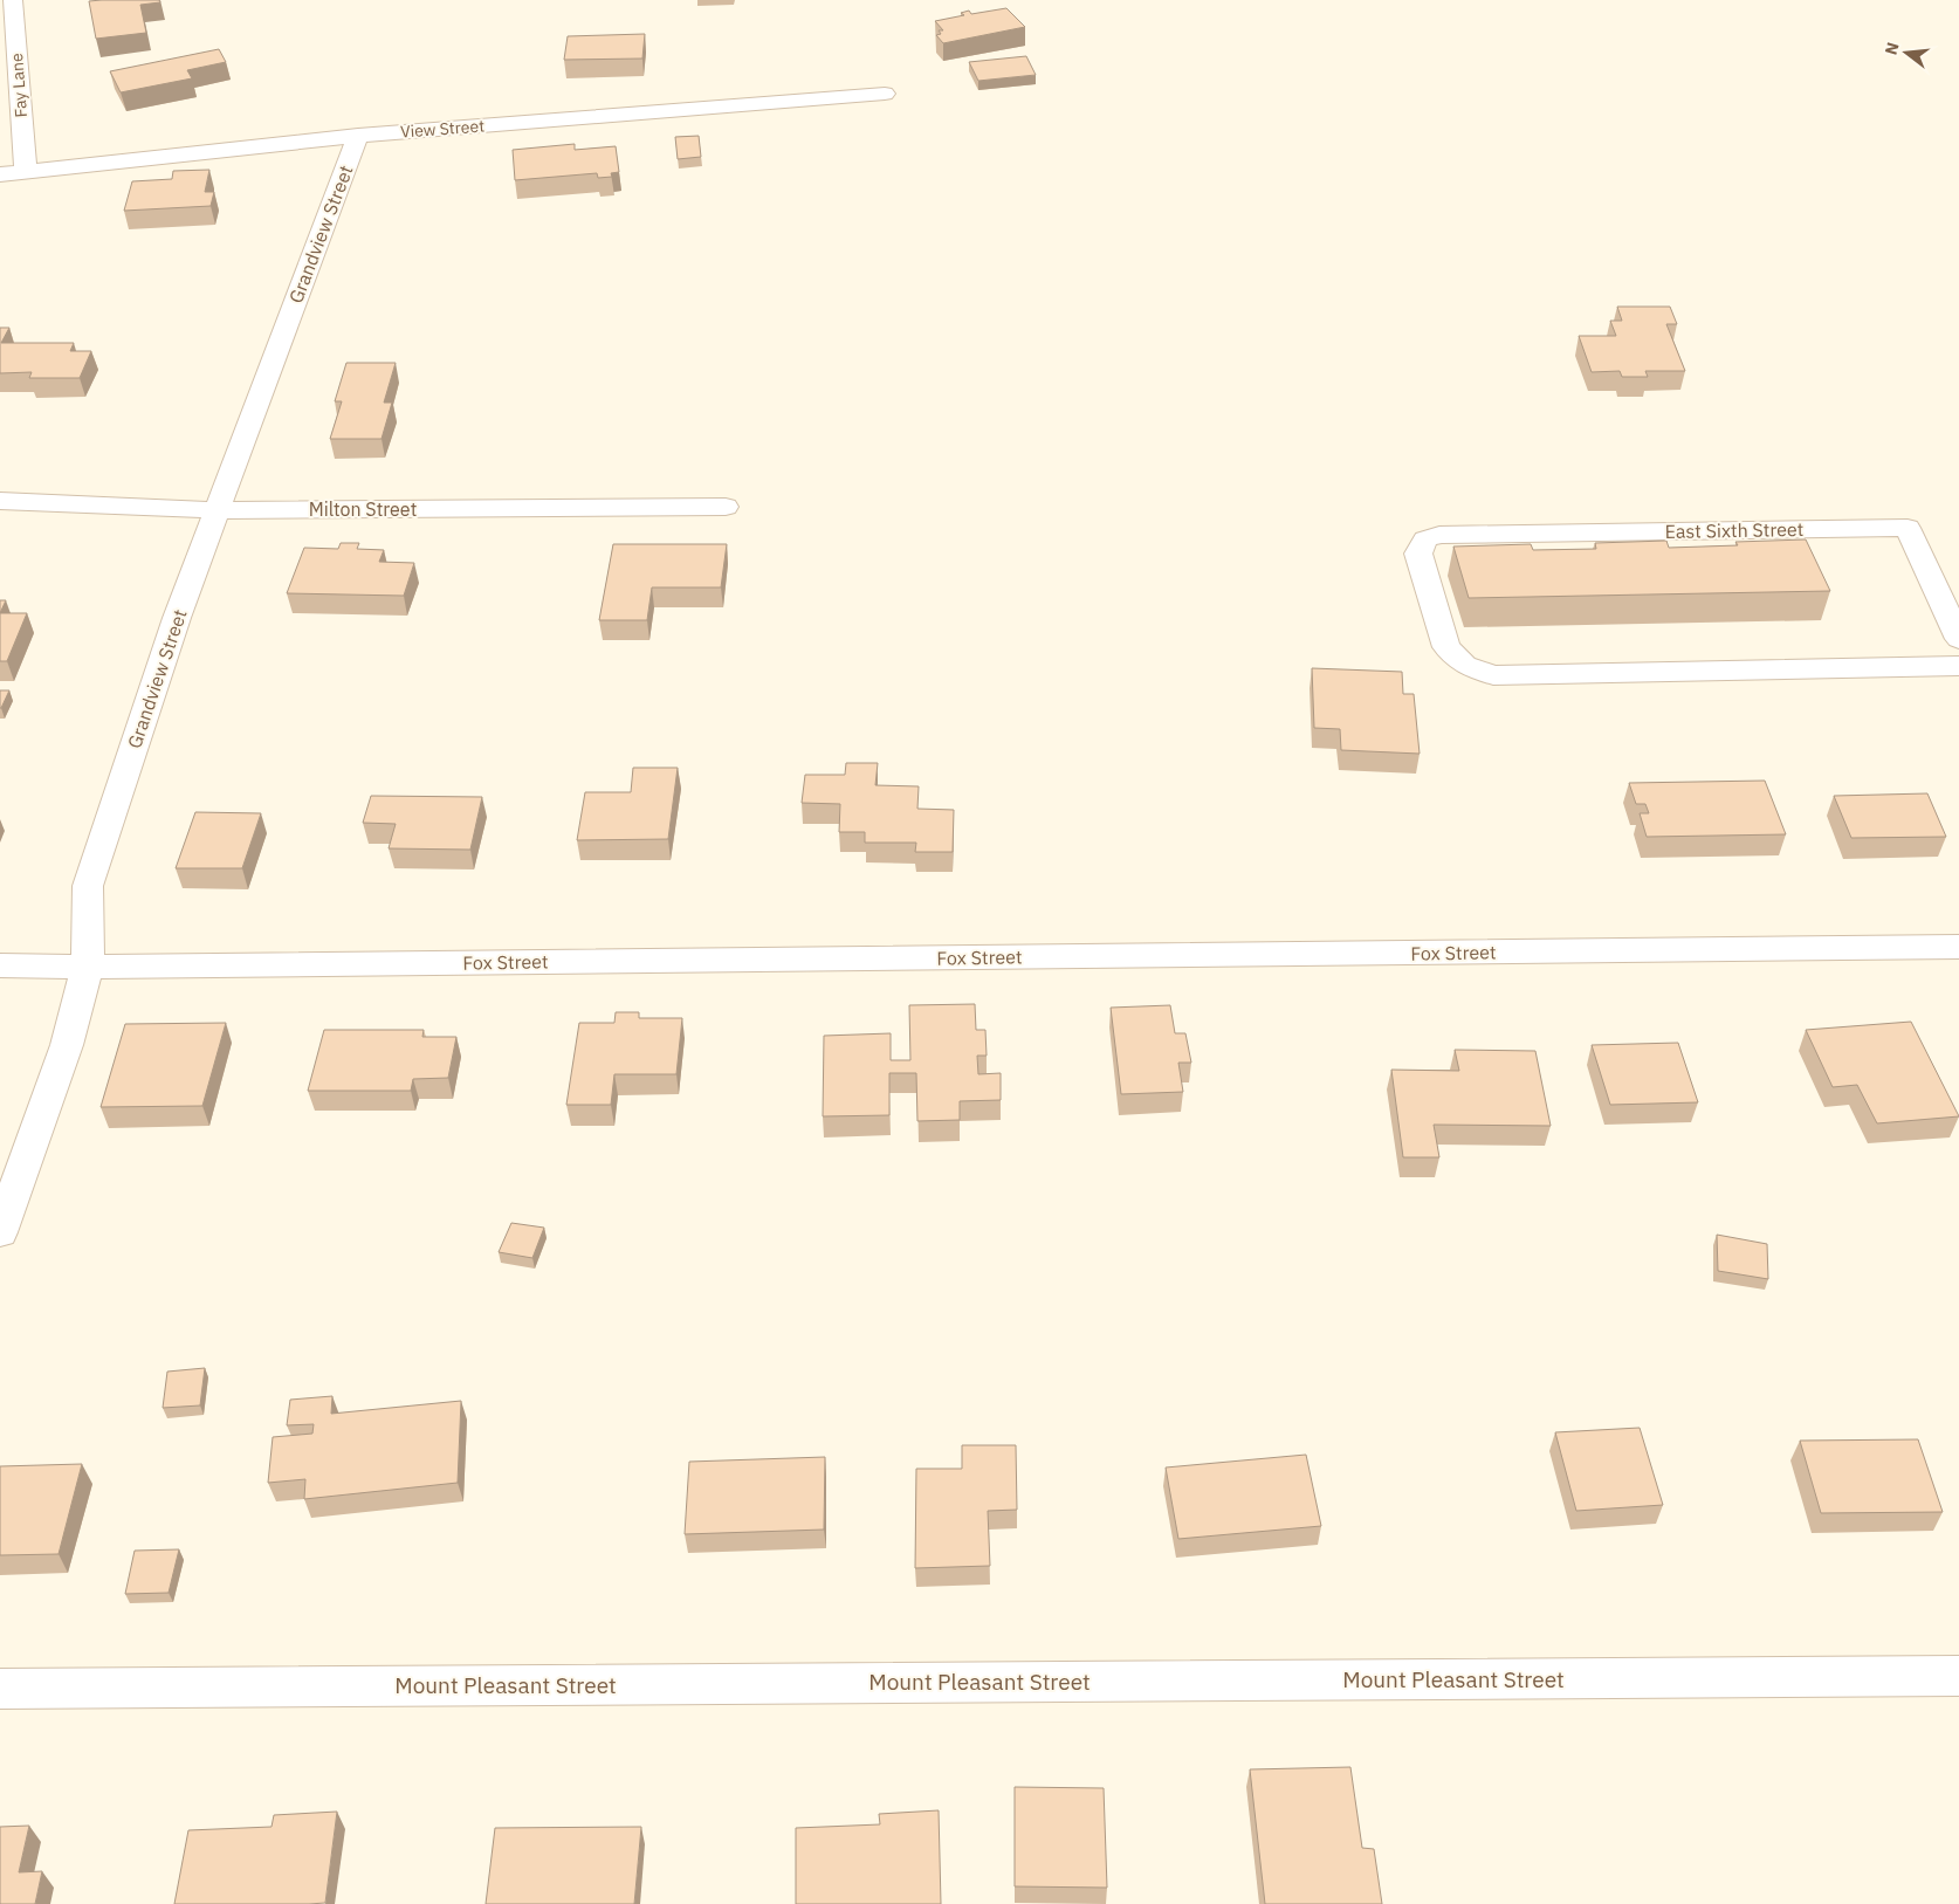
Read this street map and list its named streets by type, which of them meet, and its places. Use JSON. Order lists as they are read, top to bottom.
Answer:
{
  "streets": {
    "street": [
      "Fay Lane",
      "View Street",
      "Grandview Street",
      "Milton Street",
      "East Sixth Street",
      "Fox Street",
      "Mount Pleasant Street"
    ]
  },
  "crossings": [
    ["Fay Lane", "View Street"],
    ["View Street", "Grandview Street"],
    ["Grandview Street", "Milton Street"],
    ["Grandview Street", "Fox Street"]
  ],
  "north": "left"
}
